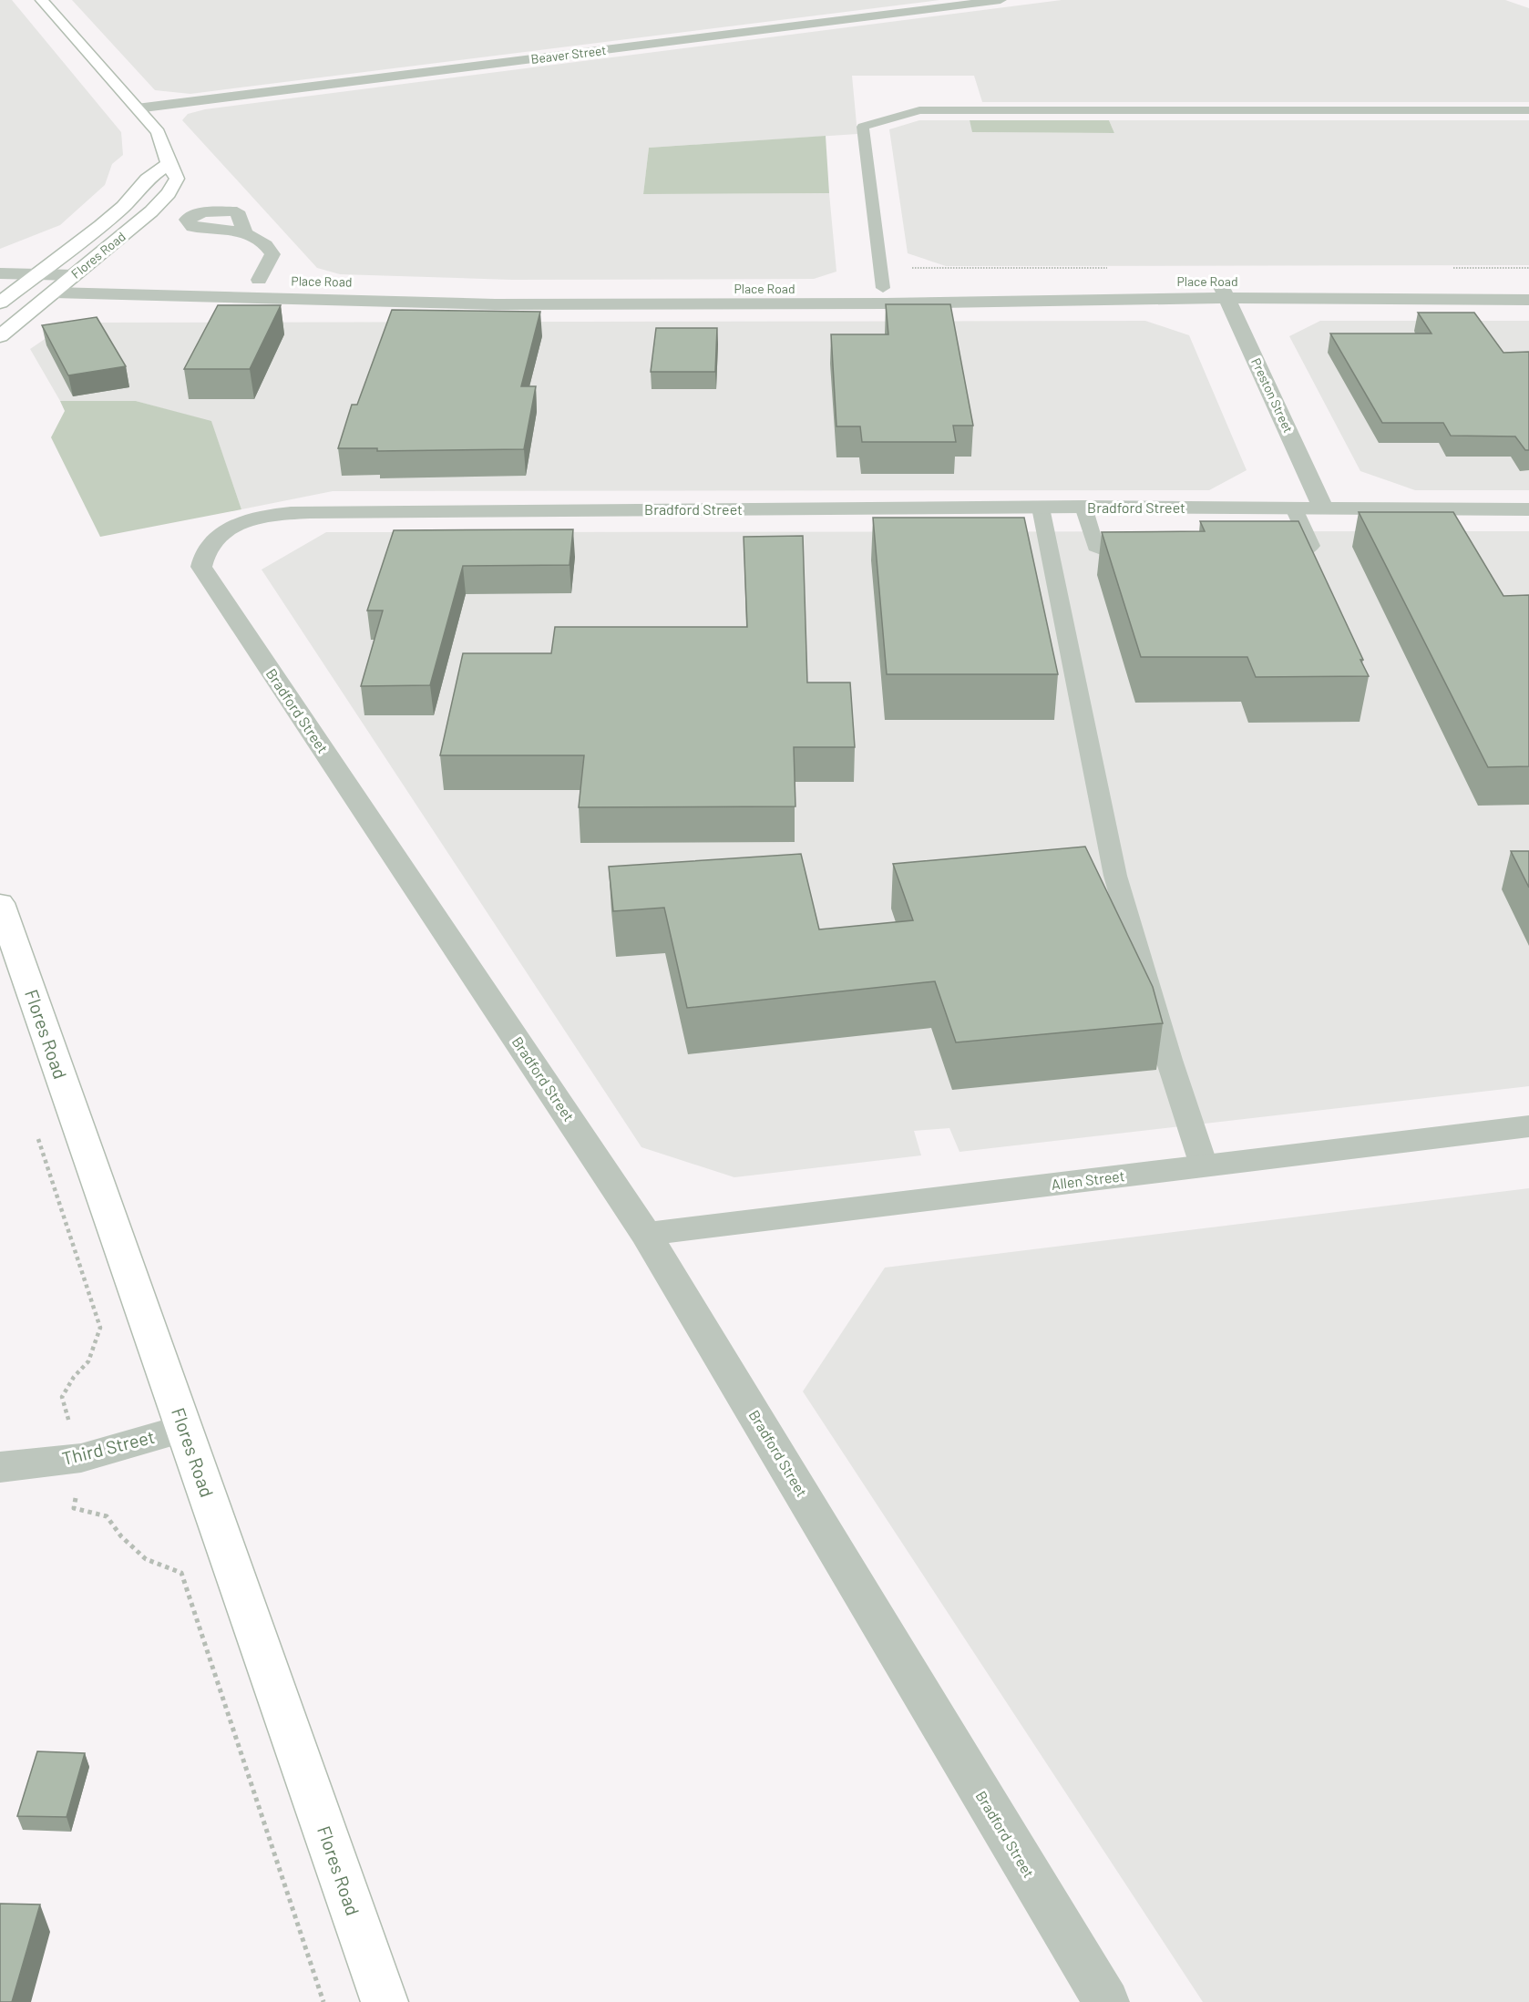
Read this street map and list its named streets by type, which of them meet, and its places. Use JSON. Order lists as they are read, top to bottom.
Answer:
{
  "streets": {
    "main road": ["Flores Road"],
    "street": [
      "Beaver Street",
      "Place Road",
      "Preston Street",
      "Bradford Street",
      "Allen Street",
      "Third Street"
    ]
  },
  "crossings": [
    ["Beaver Street", "Flores Road"],
    ["Flores Road", "Place Road"],
    ["Flores Road", "Third Street"],
    ["Place Road", "Preston Street"],
    ["Preston Street", "Bradford Street"],
    ["Bradford Street", "Allen Street"]
  ]
}
